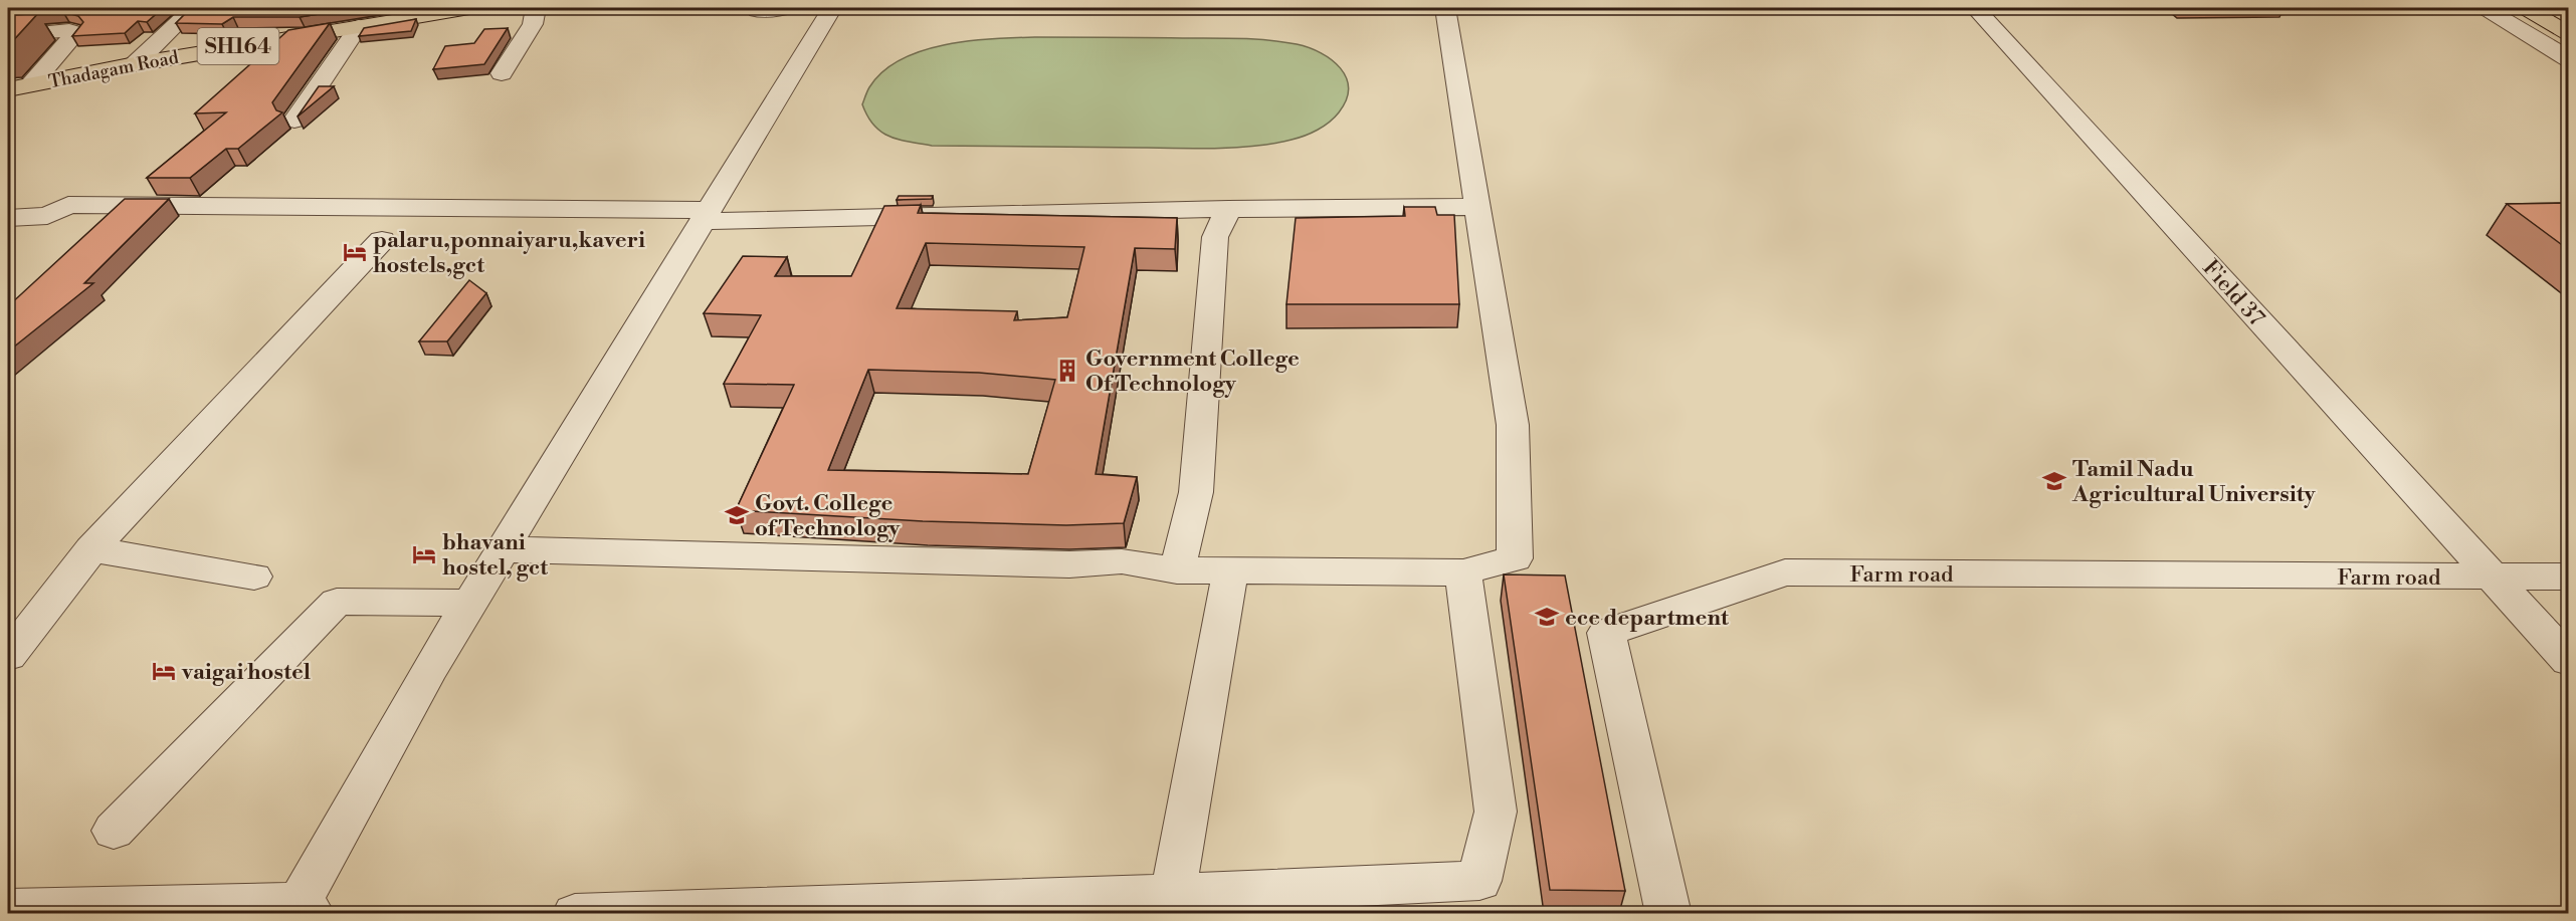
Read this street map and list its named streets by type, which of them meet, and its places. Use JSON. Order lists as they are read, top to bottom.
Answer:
{
  "streets": {
    "main road": ["SH164", "Thadagam Road"],
    "street": ["Field 37", "Farm road"]
  },
  "crossings": [
    ["Field 37", "Farm road"]
  ],
  "places": {
    "hotel": ["palaru,ponnaiyaru,kaveri hostels,gct", "bhavani hostel, gct", "vaigai hostel"],
    "building": ["Government College Of Technology"],
    "school or university": ["Tamil Nadu Agricultural University", "Govt. College of Technology", "ece department"]
  }
}
